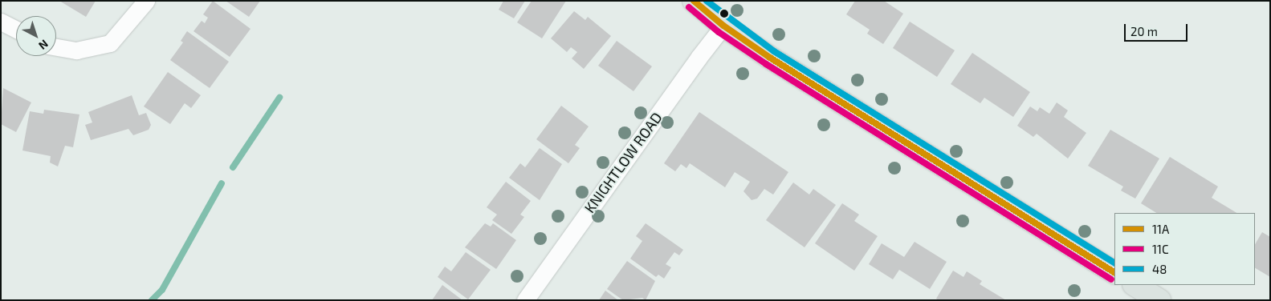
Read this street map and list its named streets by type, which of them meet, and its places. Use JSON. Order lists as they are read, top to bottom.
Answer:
{
  "streets": {
    "street": ["KNIGHTLOW ROAD"]
  },
  "lines": ["transit line 11A", "transit line 48", "transit line 11C"],
  "legend": ["11A", "11C", "48"],
  "scale_bar": "20 m",
  "north": "bottom right"
}
